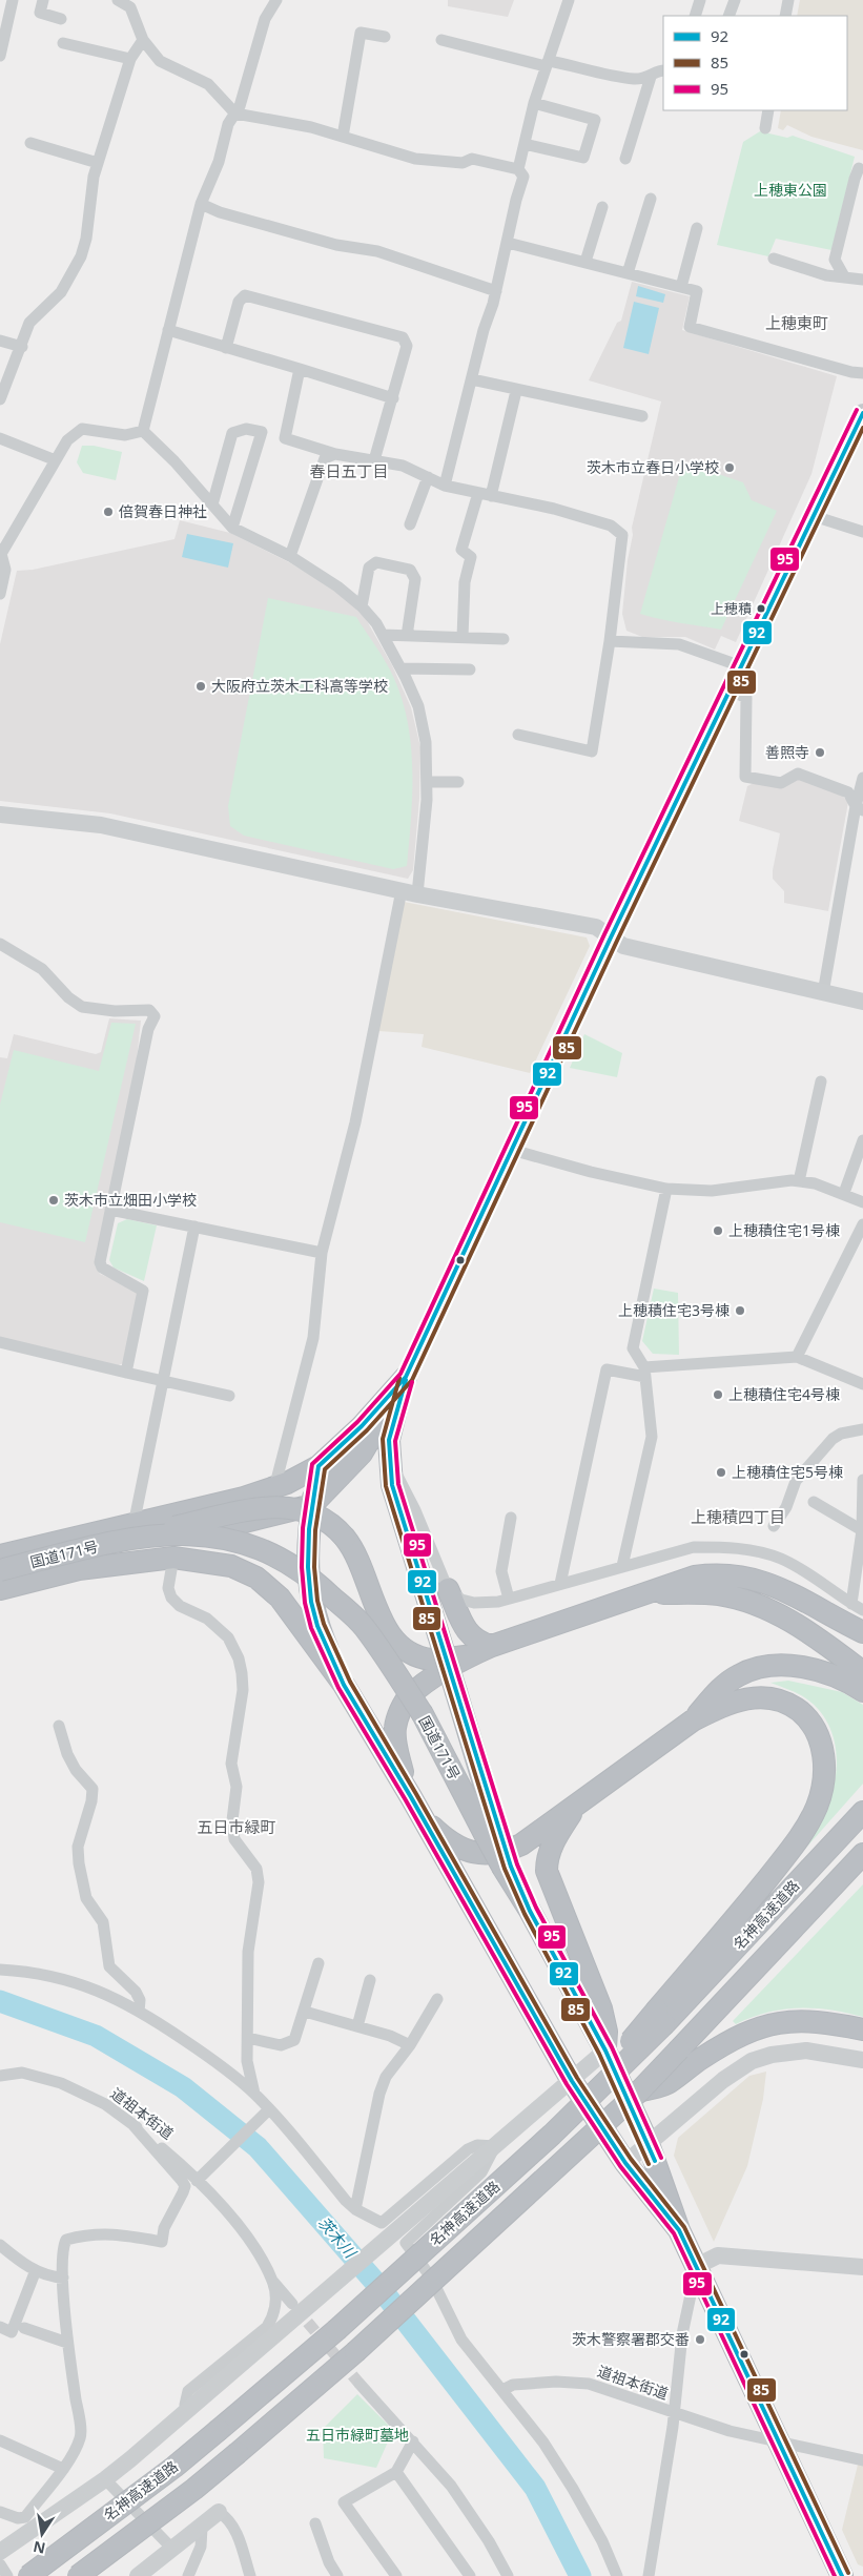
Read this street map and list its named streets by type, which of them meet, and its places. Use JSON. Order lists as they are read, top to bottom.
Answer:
{
  "streets": {
    "highway": ["国道171号", "名神高速道路"],
    "street": ["道祖本街道"]
  },
  "crossings": [
    ["国道171号", "道祖本街道"]
  ],
  "districts": [
    "上穂東町",
    "春日五丁目",
    "上穂積四丁目",
    "五日市緑町"
  ],
  "water": ["茨木川"],
  "parks": ["上穂東公園", "五日市緑町墓地"],
  "places": [
    "茨木市立春日小学校",
    "倍賀春日神社",
    "上穂積",
    "大阪府立茨木工科高等学校",
    "善照寺",
    "茨木市立畑田小学校",
    "上穂積住宅1号棟",
    "上穂積住宅3号棟",
    "上穂積住宅4号棟",
    "上穂積住宅5号棟",
    "茨木警察署郡交番"
  ],
  "lines": ["transit line 95", "transit line 92", "transit line 85"],
  "legend": ["92", "85", "95"],
  "north": "bottom"
}
